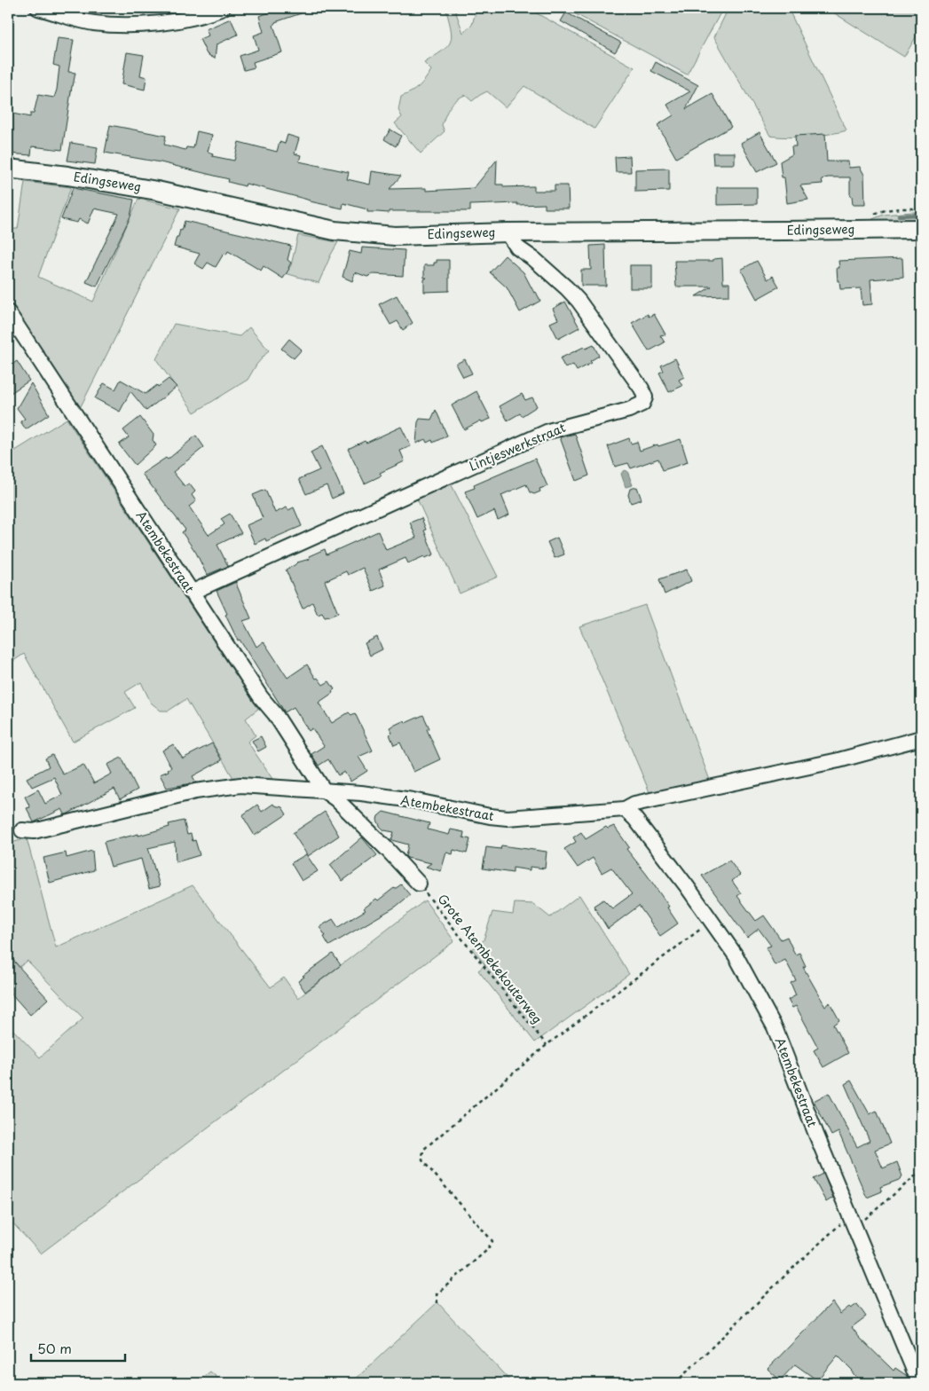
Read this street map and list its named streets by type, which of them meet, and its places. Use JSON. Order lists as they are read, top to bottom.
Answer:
{
  "streets": {
    "main road": ["Edingseweg"],
    "street": ["Lintjeswerkstraat", "Atembekestraat"],
    "path": ["Grote Atembekekouterweg"]
  },
  "crossings": [
    ["Edingseweg", "Lintjeswerkstraat"],
    ["Lintjeswerkstraat", "Atembekestraat"],
    ["Atembekestraat", "Grote Atembekekouterweg"]
  ],
  "scale_bar": "50 m"
}
